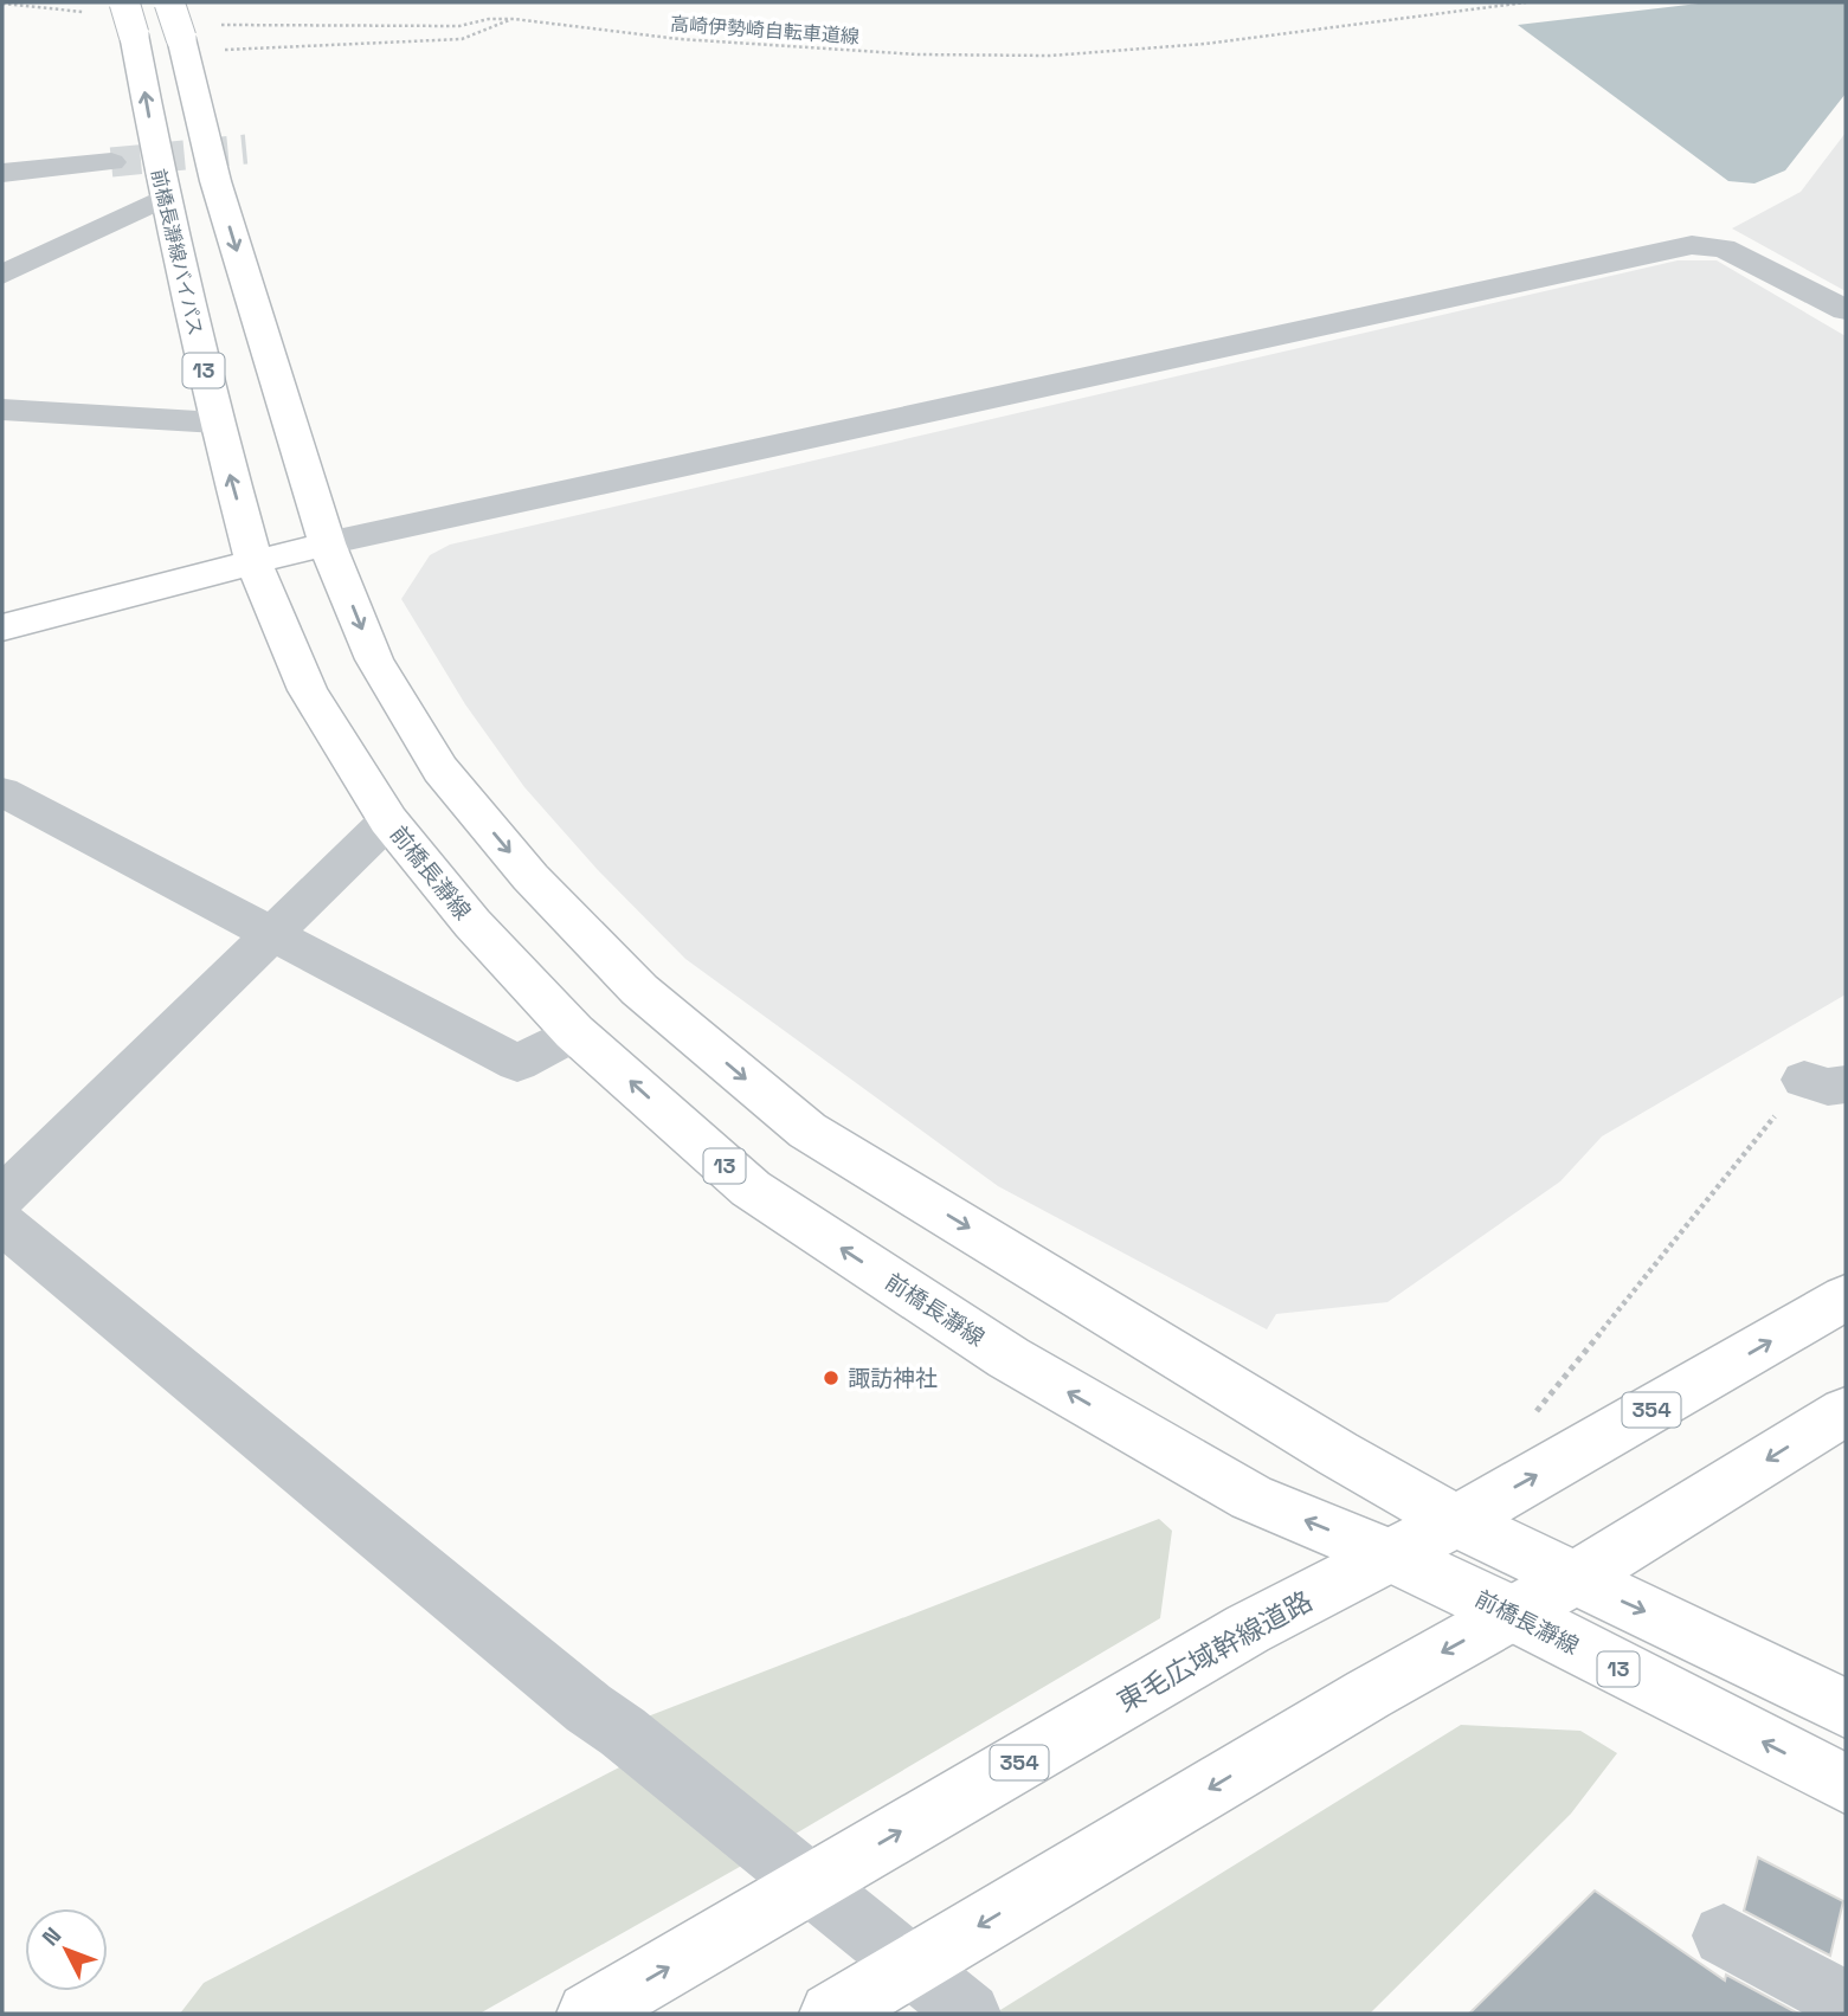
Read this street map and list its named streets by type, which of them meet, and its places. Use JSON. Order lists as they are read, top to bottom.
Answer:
{
  "streets": {
    "main road": [
      "前橋長瀞線バイパス",
      "13",
      "前橋長瀞線",
      "354",
      "東毛広域幹線道路"
    ],
    "path": ["高崎伊勢崎自転車道線"]
  },
  "crossings": [
    ["前橋長瀞線バイパス", "前橋長瀞線"],
    ["前橋長瀞線", "東毛広域幹線道路"]
  ],
  "places": ["諏訪神社"],
  "north": "top left"
}
